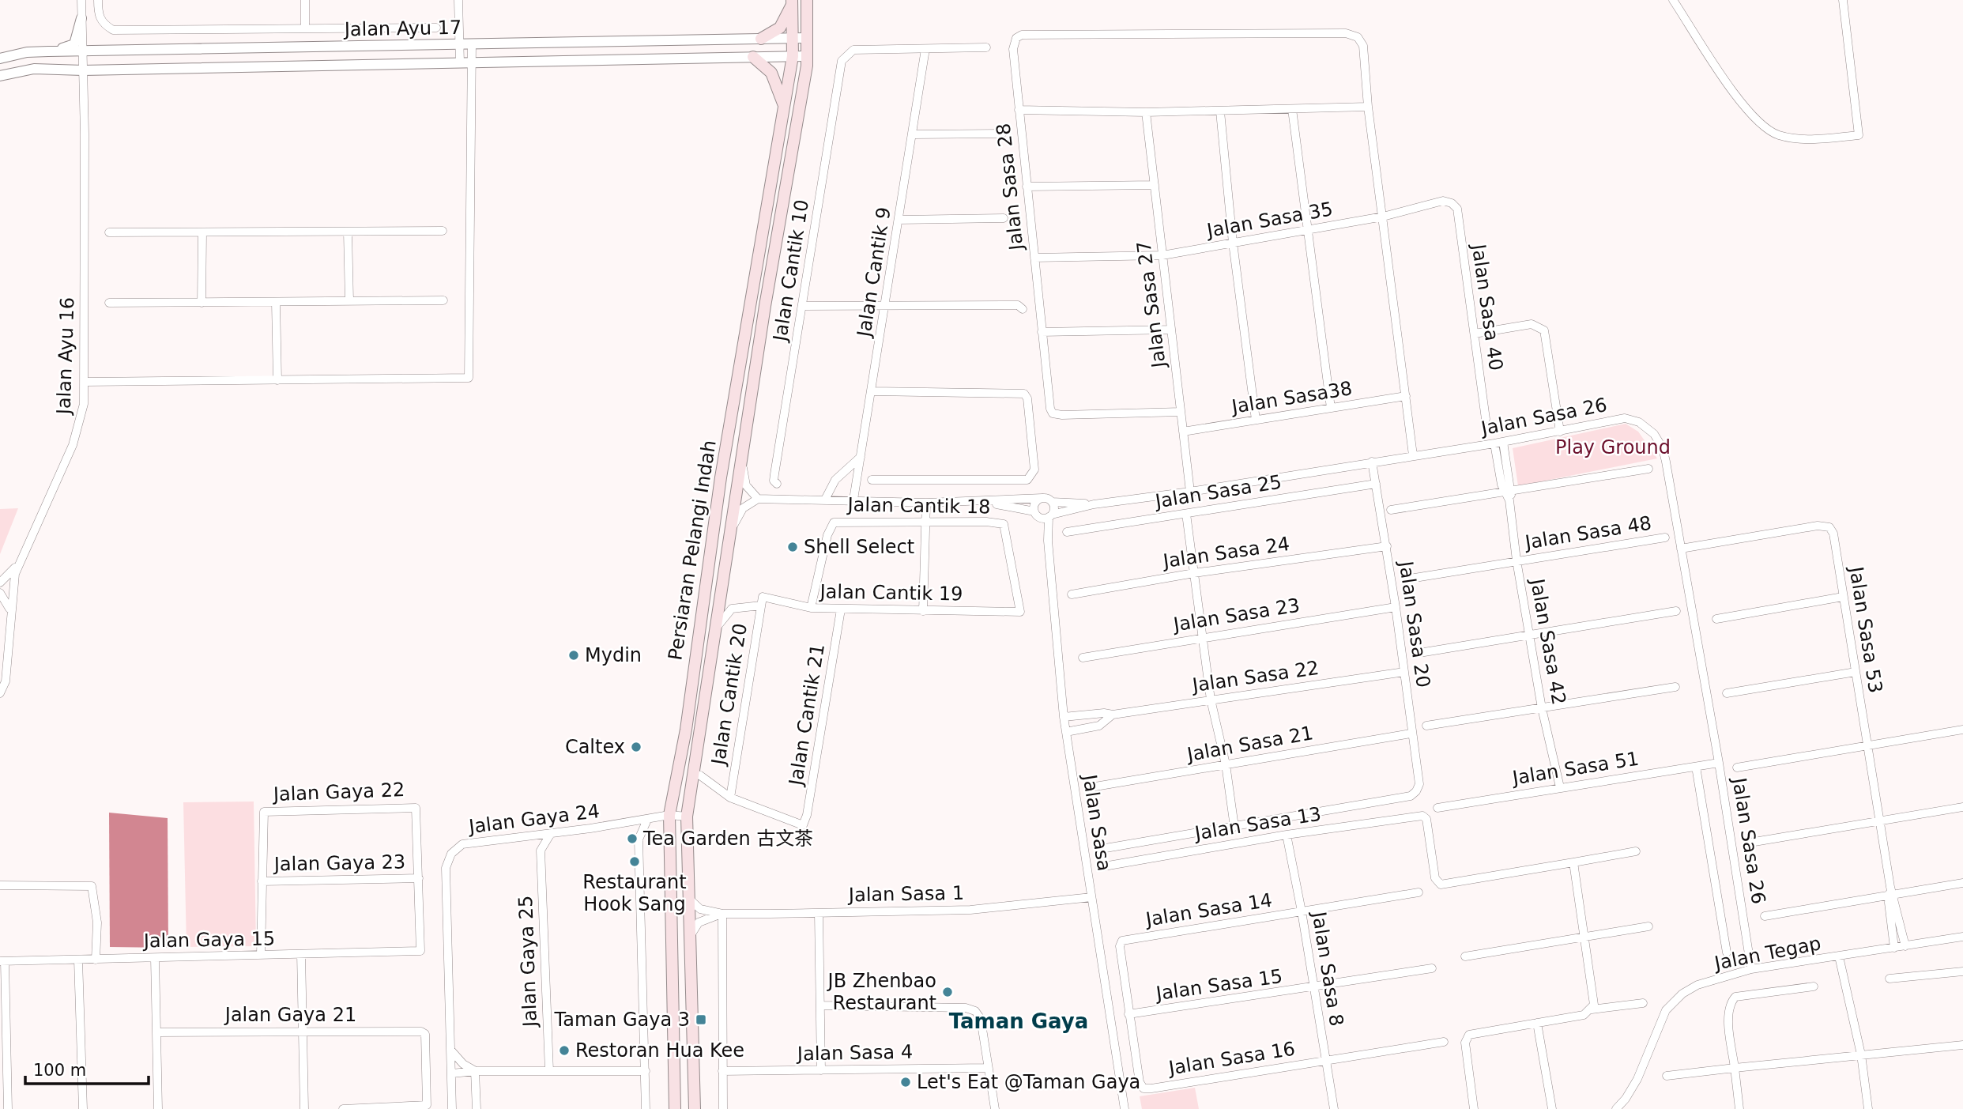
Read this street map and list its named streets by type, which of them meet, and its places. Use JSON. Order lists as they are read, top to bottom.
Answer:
{
  "streets": {
    "main road": ["Persiaran Pelangi Indah"],
    "street": [
      "Jalan Ayu 17",
      "Jalan Sasa 28",
      "Jalan Sasa 35",
      "Jalan Cantik 10",
      "Jalan Cantik 9",
      "Jalan Sasa 27",
      "Jalan Sasa 40",
      "Jalan Ayu 16",
      "Jalan Sasa38",
      "Jalan Sasa 26",
      "Jalan Sasa 25",
      "Jalan Cantik 18",
      "Jalan Sasa 48",
      "Jalan Sasa 24",
      "Jalan Cantik 19",
      "Jalan Sasa 23",
      "Jalan Sasa 20",
      "Jalan Sasa 53",
      "Jalan Sasa 42",
      "Jalan Sasa 22",
      "Jalan Cantik 20",
      "Jalan Cantik 21",
      "Jalan Sasa 21",
      "Jalan Sasa 51",
      "Jalan Gaya 22",
      "Jalan Gaya 24",
      "Jalan Sasa",
      "Jalan Sasa 13",
      "Jalan Gaya 23",
      "Jalan Sasa 1",
      "Jalan Sasa 14",
      "Jalan Gaya 15",
      "Jalan Tegap",
      "Jalan Gaya 25",
      "Jalan Sasa 8",
      "Jalan Sasa 15",
      "Jalan Gaya 21",
      "Jalan Sasa 4",
      "Jalan Sasa 16"
    ]
  },
  "crossings": [
    ["Jalan Ayu 17", "Jalan Ayu 16"],
    ["Jalan Ayu 17", "Persiaran Pelangi Indah"],
    ["Jalan Sasa 28", "Jalan Sasa 35"],
    ["Jalan Sasa 28", "Jalan Sasa 27"],
    ["Jalan Sasa 35", "Jalan Sasa 27"],
    ["Jalan Sasa 35", "Jalan Sasa 40"],
    ["Jalan Cantik 10", "Jalan Cantik 9"],
    ["Jalan Sasa 27", "Jalan Sasa38"],
    ["Jalan Sasa 27", "Jalan Sasa 26"],
    ["Jalan Sasa 26", "Jalan Sasa 20"],
    ["Jalan Sasa 26", "Jalan Sasa 53"],
    ["Jalan Sasa 26", "Jalan Sasa 42"],
    ["Jalan Sasa 26", "Jalan Sasa 51"],
    ["Jalan Sasa 26", "Jalan Sasa"],
    ["Jalan Sasa 26", "Jalan Tegap"],
    ["Jalan Sasa 25", "Jalan Sasa 20"],
    ["Jalan Cantik 18", "Jalan Cantik 19"],
    ["Jalan Sasa 48", "Jalan Sasa 42"],
    ["Persiaran Pelangi Indah", "Jalan Gaya 24"],
    ["Persiaran Pelangi Indah", "Jalan Sasa 1"],
    ["Jalan Sasa 24", "Jalan Sasa 20"],
    ["Jalan Cantik 19", "Jalan Cantik 20"],
    ["Jalan Cantik 19", "Jalan Cantik 21"],
    ["Jalan Sasa 23", "Jalan Sasa 20"],
    ["Jalan Sasa 20", "Jalan Sasa 22"],
    ["Jalan Sasa 20", "Jalan Sasa 21"],
    ["Jalan Sasa 53", "Jalan Tegap"],
    ["Jalan Sasa 42", "Jalan Sasa 51"],
    ["Jalan Sasa 22", "Jalan Sasa"],
    ["Jalan Cantik 20", "Jalan Cantik 21"],
    ["Jalan Gaya 22", "Jalan Gaya 23"],
    ["Jalan Gaya 22", "Jalan Gaya 15"],
    ["Jalan Sasa", "Jalan Sasa 1"],
    ["Jalan Sasa 13", "Jalan Sasa 8"],
    ["Jalan Sasa 14", "Jalan Sasa 8"],
    ["Jalan Sasa 14", "Jalan Sasa 15"],
    ["Jalan Sasa 14", "Jalan Sasa 16"],
    ["Jalan Sasa 8", "Jalan Sasa 15"],
    ["Jalan Sasa 8", "Jalan Sasa 16"],
    ["Jalan Sasa 15", "Jalan Sasa 16"]
  ],
  "districts": ["Taman Gaya"],
  "parks": ["Play Ground"],
  "places": {
    "other": [
      "Shell Select",
      "Mydin",
      "Caltex",
      "Tea Garden 古文茶",
      "Restaurant Hook Sang",
      "JB Zhenbao Restaurant",
      "Restoran Hua Kee",
      "Let's Eat @Taman Gaya"
    ],
    "transit": ["Taman Gaya 3"]
  },
  "scale_bar": "100 m"
}
